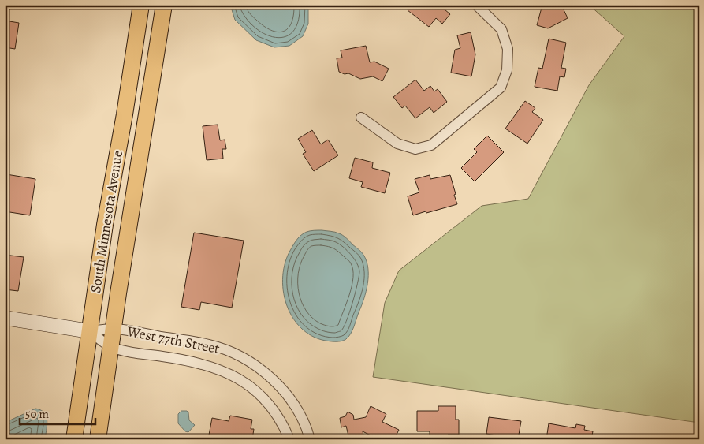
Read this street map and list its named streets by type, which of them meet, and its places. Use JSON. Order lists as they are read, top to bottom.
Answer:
{
  "streets": {
    "main road": ["South Minnesota Avenue"],
    "street": ["West 77th Street"]
  },
  "crossings": [
    ["South Minnesota Avenue", "West 77th Street"]
  ],
  "scale_bar": "50 m"
}
